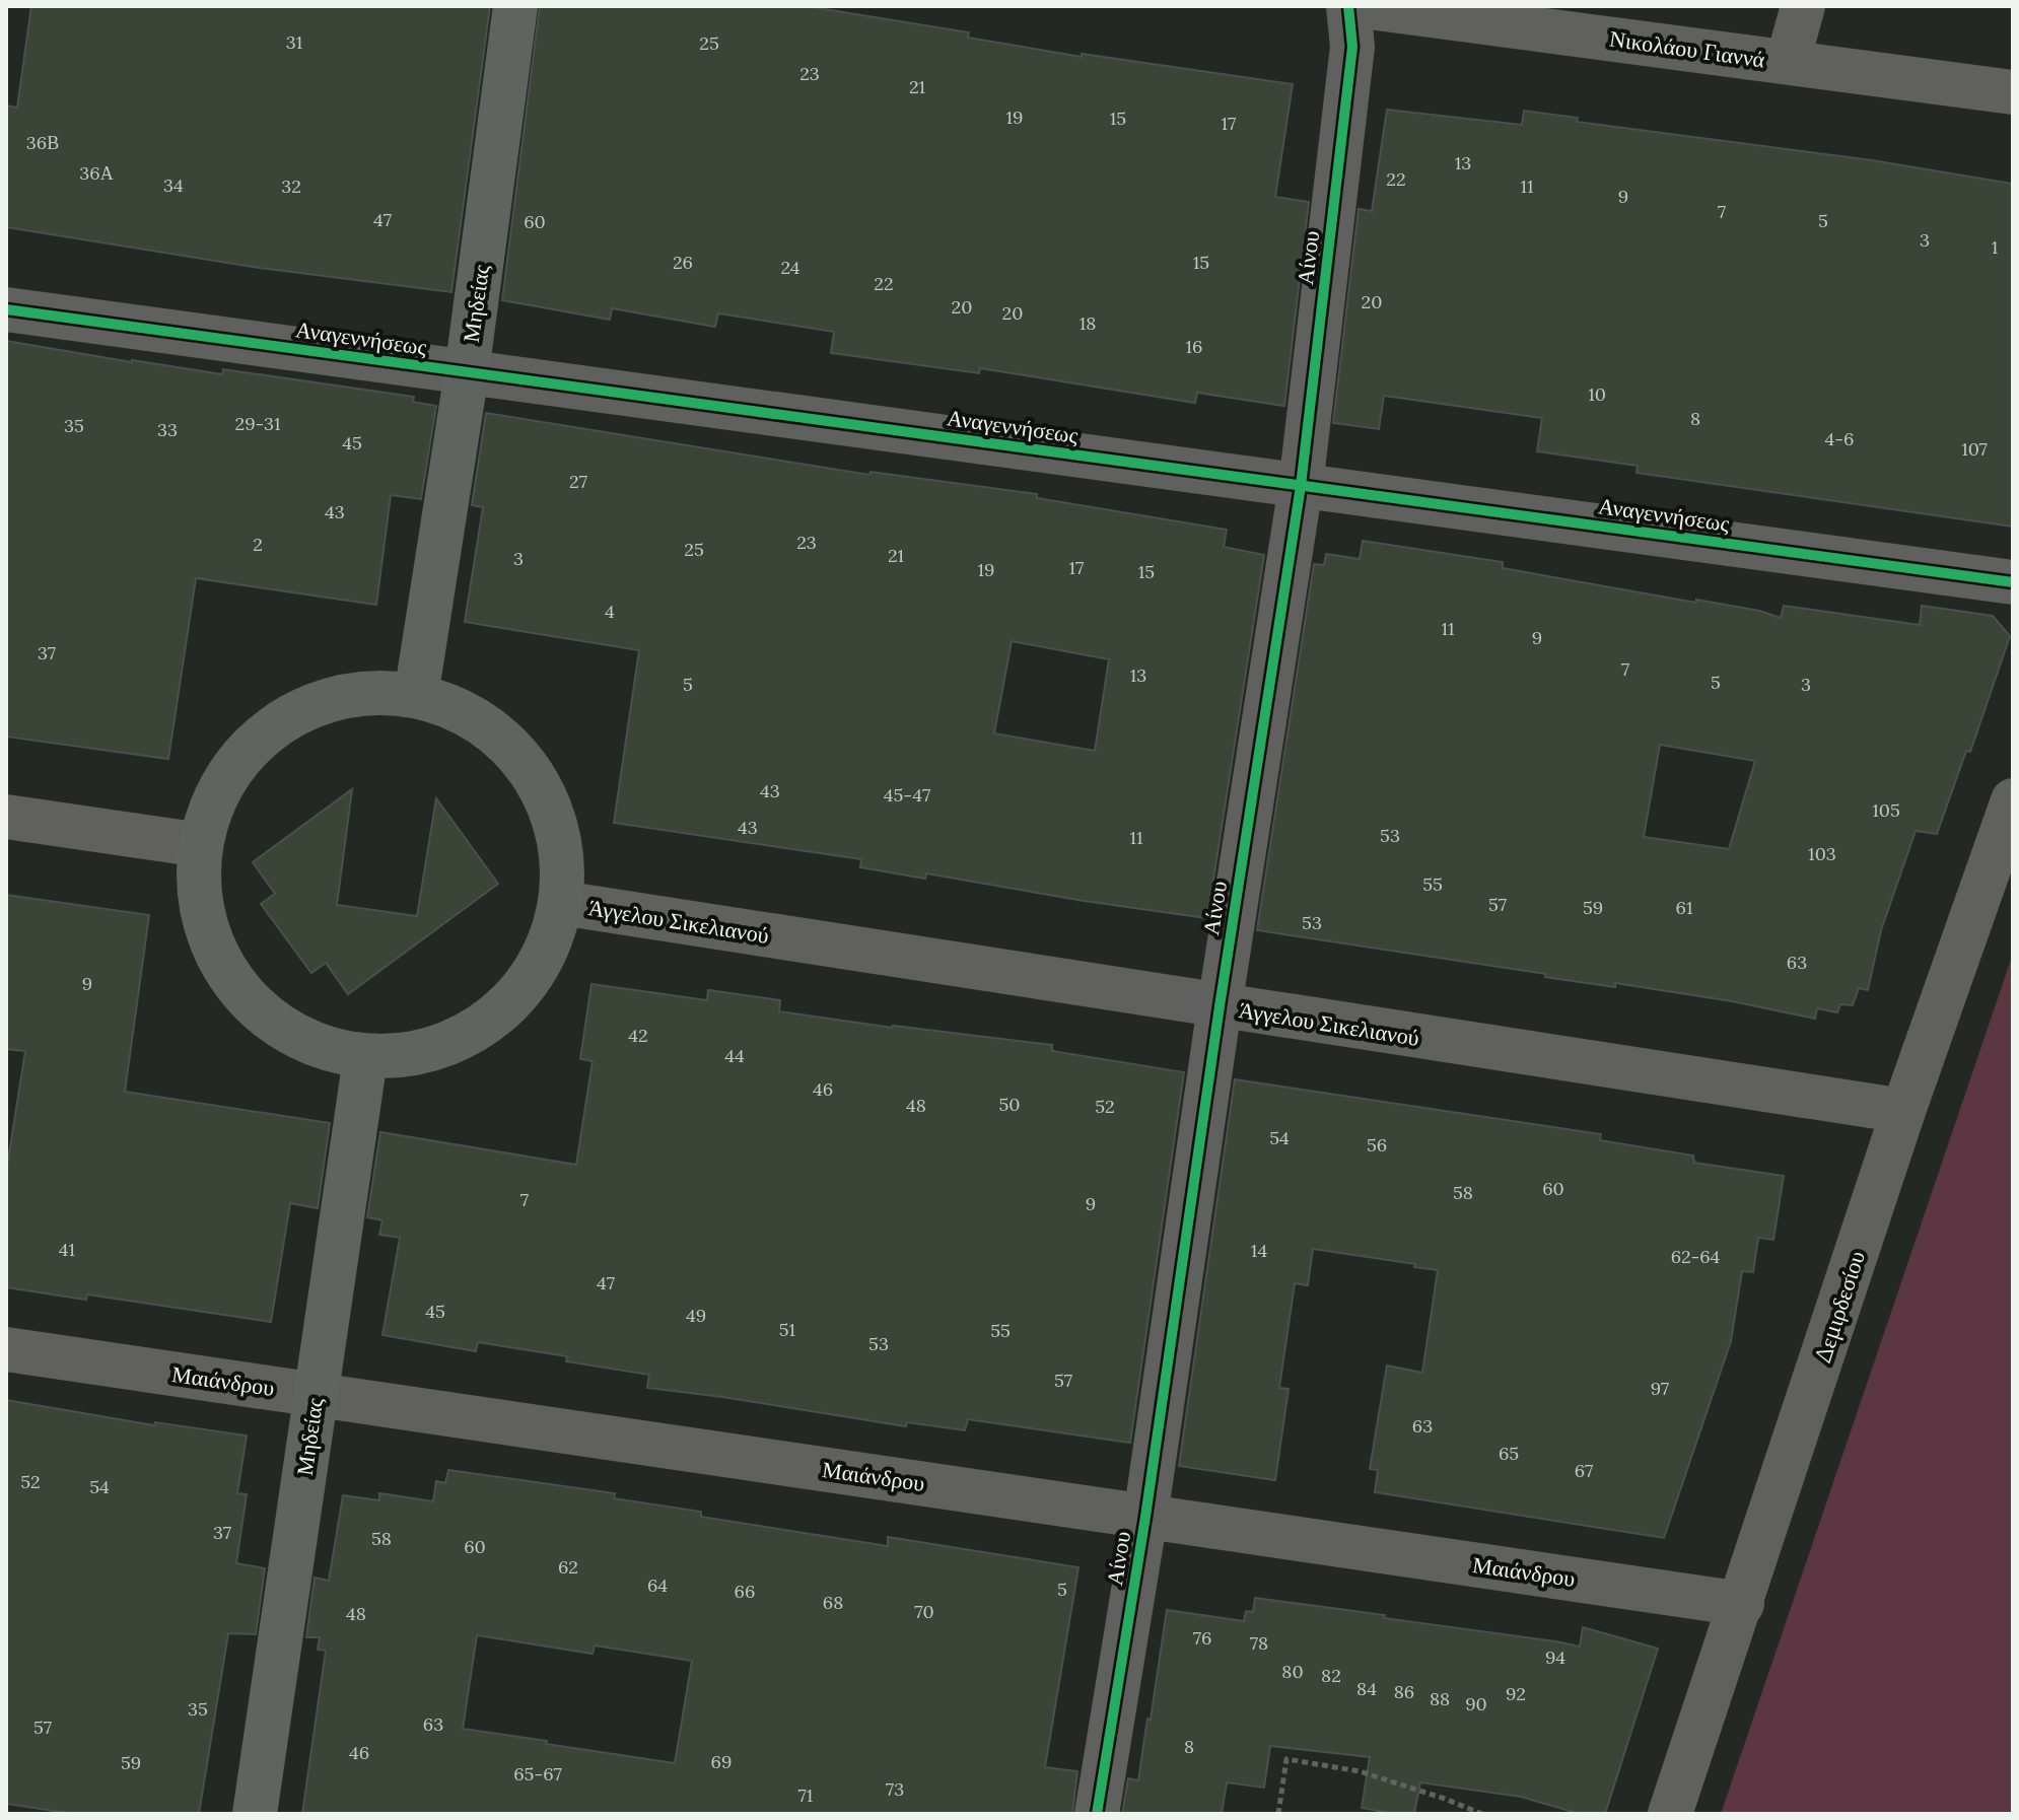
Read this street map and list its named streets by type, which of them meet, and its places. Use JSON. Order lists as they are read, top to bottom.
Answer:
{
  "streets": {
    "street": [
      "Νικολάου Γιαννά",
      "Αίνου",
      "Μηδείας",
      "Αναγεννήσεως",
      "Άγγελου Σικελιανού",
      "Δεμιρδεσίου",
      "Μαιάνδρου"
    ]
  },
  "crossings": [
    ["Αίνου", "Αναγεννήσεως"],
    ["Αίνου", "Άγγελου Σικελιανού"],
    ["Αίνου", "Μαιάνδρου"],
    ["Μηδείας", "Αναγεννήσεως"],
    ["Μηδείας", "Μαιάνδρου"],
    ["Άγγελου Σικελιανού", "Δεμιρδεσίου"],
    ["Δεμιρδεσίου", "Μαιάνδρου"]
  ],
  "house_numbers": [
    "31",
    "25",
    "23",
    "21",
    "19",
    "15",
    "17",
    "36Β",
    "13",
    "36Α",
    "22",
    "34",
    "32",
    "11",
    "9",
    "7",
    "47",
    "5",
    "60",
    "3",
    "1",
    "26",
    "15",
    "24",
    "22",
    "20",
    "20",
    "20",
    "18",
    "16",
    "10",
    "8",
    "29-31",
    "35",
    "33",
    "4-6",
    "45",
    "107",
    "27",
    "43",
    "23",
    "2",
    "25",
    "21",
    "3",
    "17",
    "19",
    "15",
    "4",
    "11",
    "9",
    "37",
    "7",
    "13",
    "5",
    "5",
    "3",
    "43",
    "45-47",
    "105",
    "43",
    "53",
    "11",
    "103",
    "55",
    "57",
    "59",
    "61",
    "53",
    "63",
    "9",
    "42",
    "44",
    "46",
    "50",
    "48",
    "52",
    "54",
    "56",
    "60",
    "58",
    "7",
    "9",
    "41",
    "14",
    "62-64",
    "47",
    "45",
    "49",
    "51",
    "55",
    "53",
    "57",
    "97",
    "63",
    "65",
    "67",
    "52",
    "54",
    "37",
    "58",
    "60",
    "62",
    "64",
    "5",
    "66",
    "68",
    "70",
    "48",
    "76",
    "78",
    "94",
    "80",
    "82",
    "84",
    "86",
    "92",
    "88",
    "90",
    "35",
    "63",
    "57",
    "8",
    "46",
    "69",
    "59",
    "65-67",
    "73",
    "71"
  ]
}
